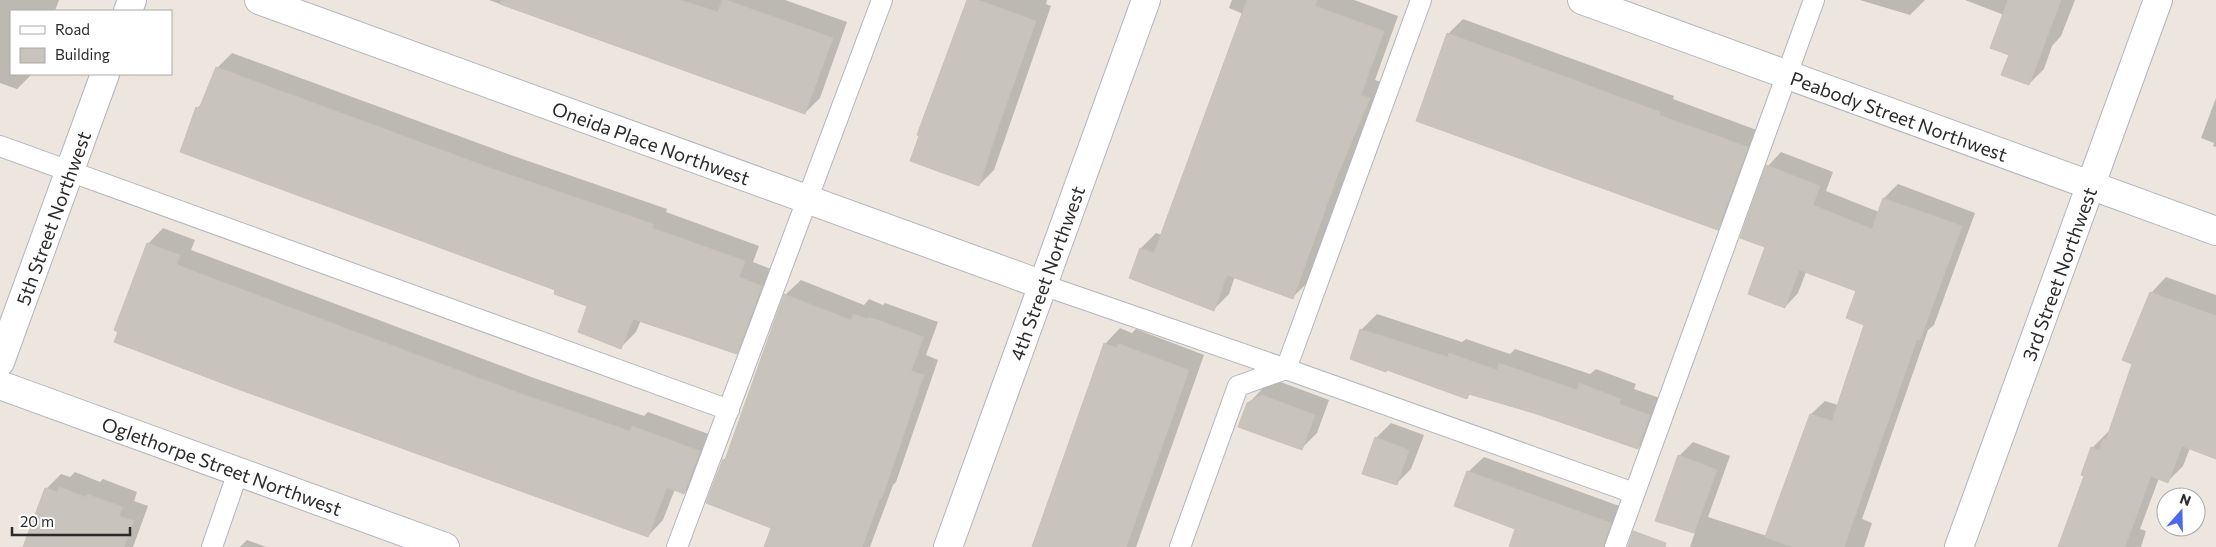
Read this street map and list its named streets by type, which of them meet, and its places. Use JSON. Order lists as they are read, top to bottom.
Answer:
{
  "streets": {
    "street": [
      "Peabody Street Northwest",
      "Oneida Place Northwest",
      "5th Street Northwest",
      "4th Street Northwest",
      "3rd Street Northwest",
      "Oglethorpe Street Northwest"
    ]
  },
  "crossings": [
    ["Peabody Street Northwest", "3rd Street Northwest"],
    ["Oneida Place Northwest", "4th Street Northwest"]
  ],
  "legend": ["Road", "Building"],
  "scale_bar": "20 m",
  "north": "top"
}
